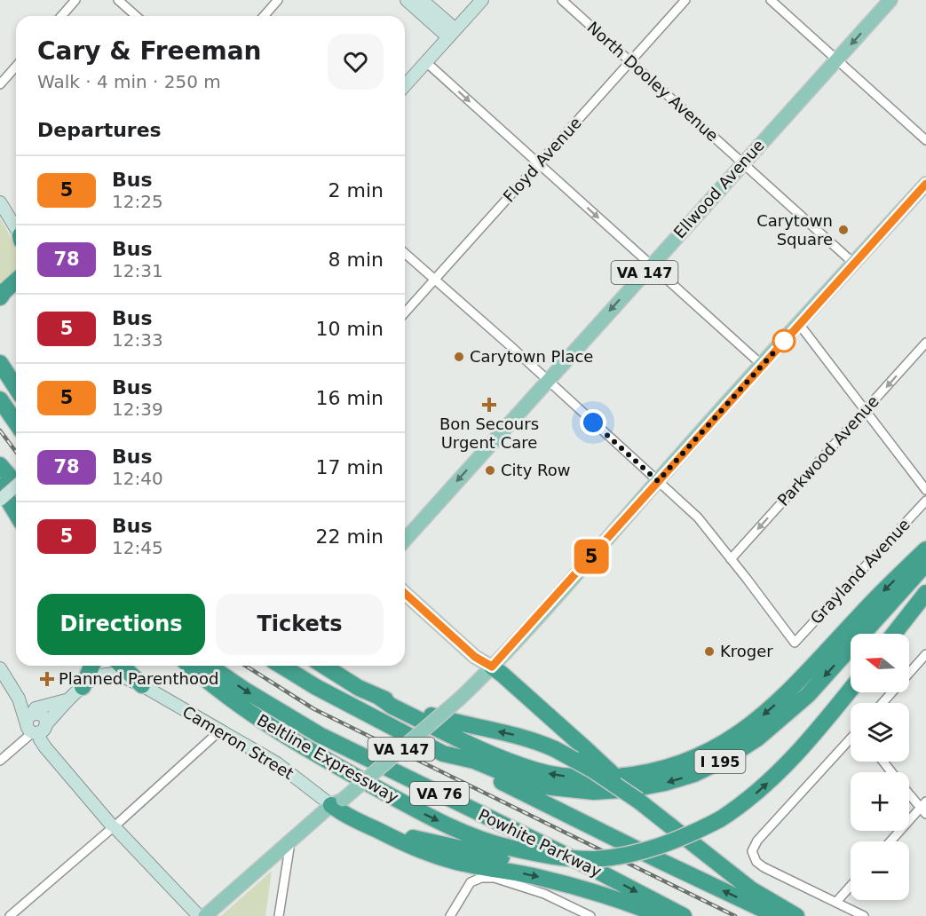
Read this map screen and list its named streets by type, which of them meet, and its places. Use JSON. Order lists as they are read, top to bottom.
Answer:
{
  "streets": {
    "highway": [
      "Beltline Expressway",
      "I 195",
      "VA 76",
      "Powhite Parkway"
    ],
    "main road": ["Ellwood Avenue", "VA 147"],
    "street": [
      "North Dooley Avenue",
      "Floyd Avenue",
      "Parkwood Avenue",
      "Grayland Avenue",
      "Cameron Street"
    ]
  },
  "crossings": [
    ["North Dooley Avenue", "Floyd Avenue"],
    ["North Dooley Avenue", "Ellwood Avenue"],
    ["North Dooley Avenue", "VA 147"],
    ["VA 147", "Cameron Street"],
    ["Parkwood Avenue", "Grayland Avenue"],
    ["Beltline Expressway", "I 195"],
    ["I 195", "VA 76"]
  ],
  "one_way": ["Ellwood Avenue", "Parkwood Avenue"],
  "places": {
    "other": [
      "Carytown Square",
      "Carytown Place",
      "City Row",
      "Kroger"
    ],
    "health": ["Bon Secours Urgent Care", "Planned Parenthood"]
  },
  "lines": ["bus line 5"],
  "north": "left",
  "page": {
    "on_map": "5",
    "heading": [
      ["Cary & Freeman", "Walk · 4 min · 250 m"],
      "Departures"
    ],
    "list": [
      {
        "mark": "5",
        "name": "Bus",
        "note": "12:25",
        "value": "2 min"
      },
      {
        "mark": "78",
        "name": "Bus",
        "note": "12:31",
        "value": "8 min"
      },
      {
        "mark": "5",
        "name": "Bus",
        "note": "12:33",
        "value": "10 min"
      },
      {
        "mark": "5",
        "name": "Bus",
        "note": "12:39",
        "value": "16 min"
      },
      {
        "mark": "78",
        "name": "Bus",
        "note": "12:40",
        "value": "17 min"
      },
      {
        "mark": "5",
        "name": "Bus",
        "note": "12:45",
        "value": "22 min"
      }
    ],
    "buttons": ["Directions", "Tickets"],
    "map_buttons": ["+", "−"]
  }
}
